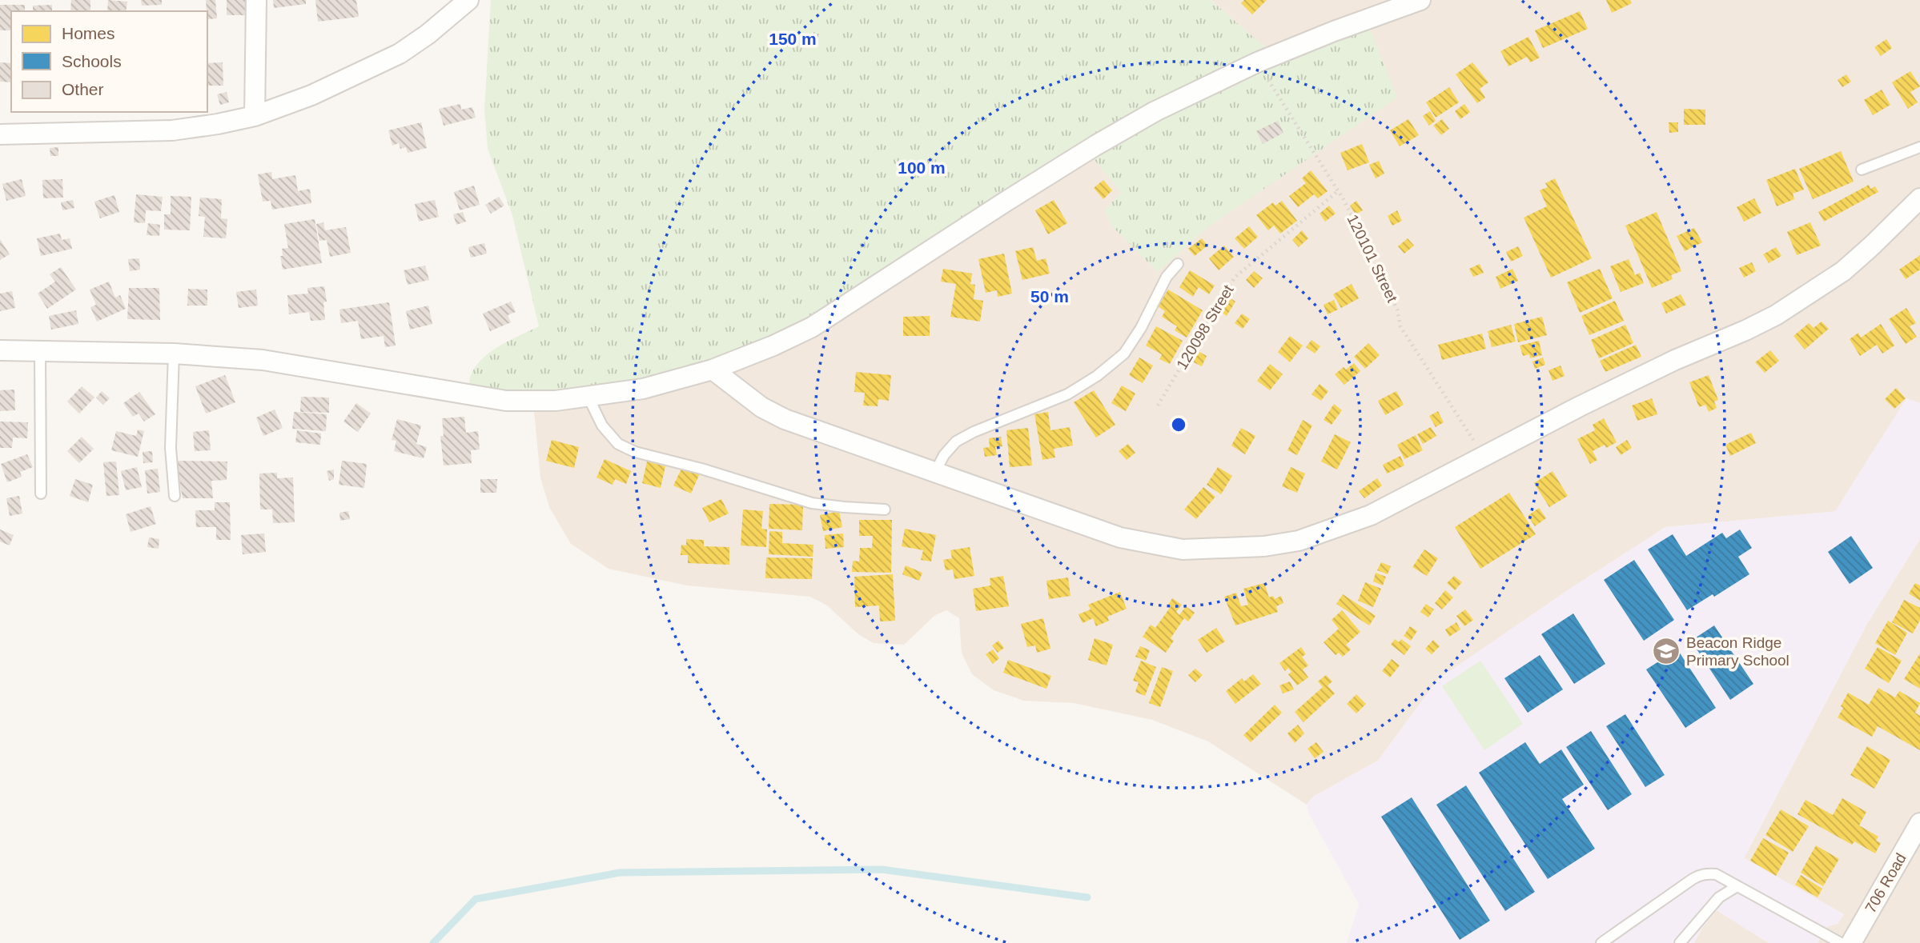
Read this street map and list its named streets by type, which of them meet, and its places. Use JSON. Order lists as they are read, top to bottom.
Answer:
{
  "streets": {
    "street": ["706 Road"],
    "path": ["120101 Street", "120098 Street"]
  },
  "crossings": [
    ["120101 Street", "120098 Street"]
  ],
  "places": {
    "school or university": ["Beacon Ridge Primary School"]
  },
  "legend": ["Homes", "Schools", "Other"],
  "rings": ["150 m", "100 m", "50 m"]
}
